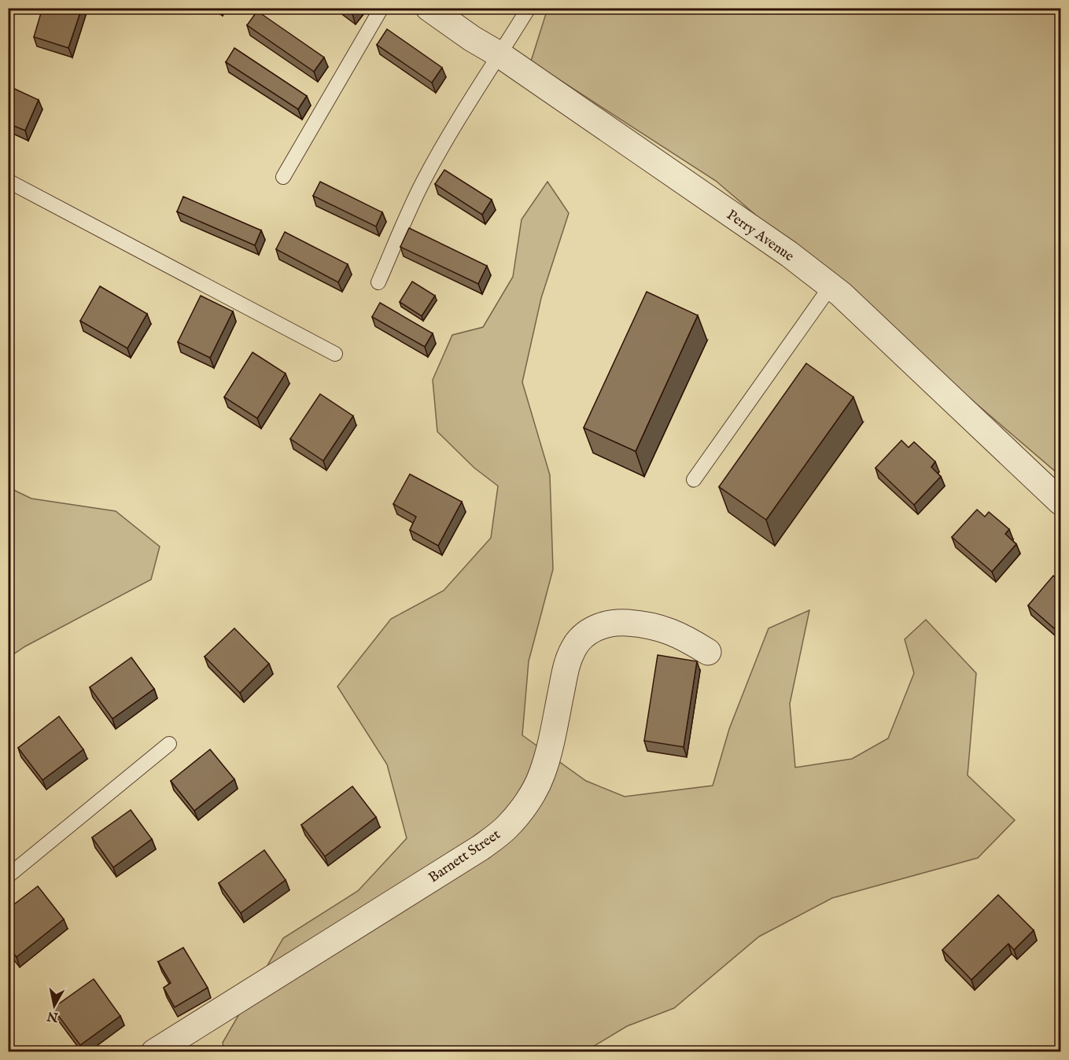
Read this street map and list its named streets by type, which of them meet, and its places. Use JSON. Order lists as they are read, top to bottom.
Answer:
{
  "streets": {
    "street": ["Perry Avenue", "Barnett Street"]
  },
  "north": "bottom"
}
